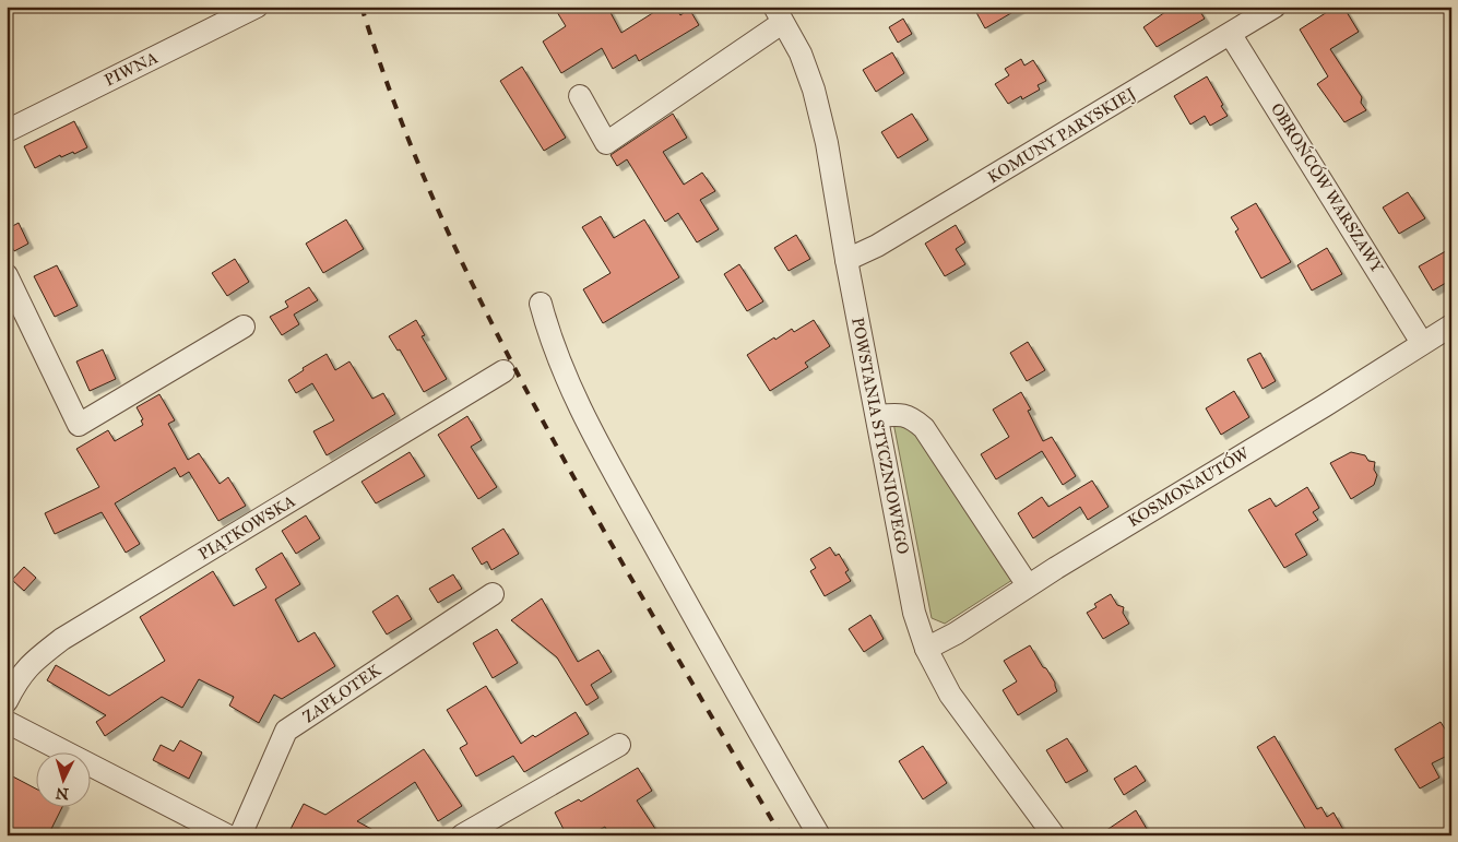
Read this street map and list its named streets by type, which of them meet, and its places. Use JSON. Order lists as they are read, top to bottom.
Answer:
{
  "streets": {
    "street": [
      "PIWNA",
      "KOMUNY PARYSKIEJ",
      "OBROŃCÓW WARSZAWY",
      "POWSTANIA STYCZNIOWEGO",
      "KOSMONAUTÓW",
      "PIĄTKOWSKA",
      "ZAPŁOTEK"
    ]
  },
  "crossings": [
    ["KOMUNY PARYSKIEJ", "OBROŃCÓW WARSZAWY"],
    ["KOMUNY PARYSKIEJ", "POWSTANIA STYCZNIOWEGO"],
    ["OBROŃCÓW WARSZAWY", "KOSMONAUTÓW"],
    ["POWSTANIA STYCZNIOWEGO", "KOSMONAUTÓW"]
  ],
  "north": "bottom"
}
